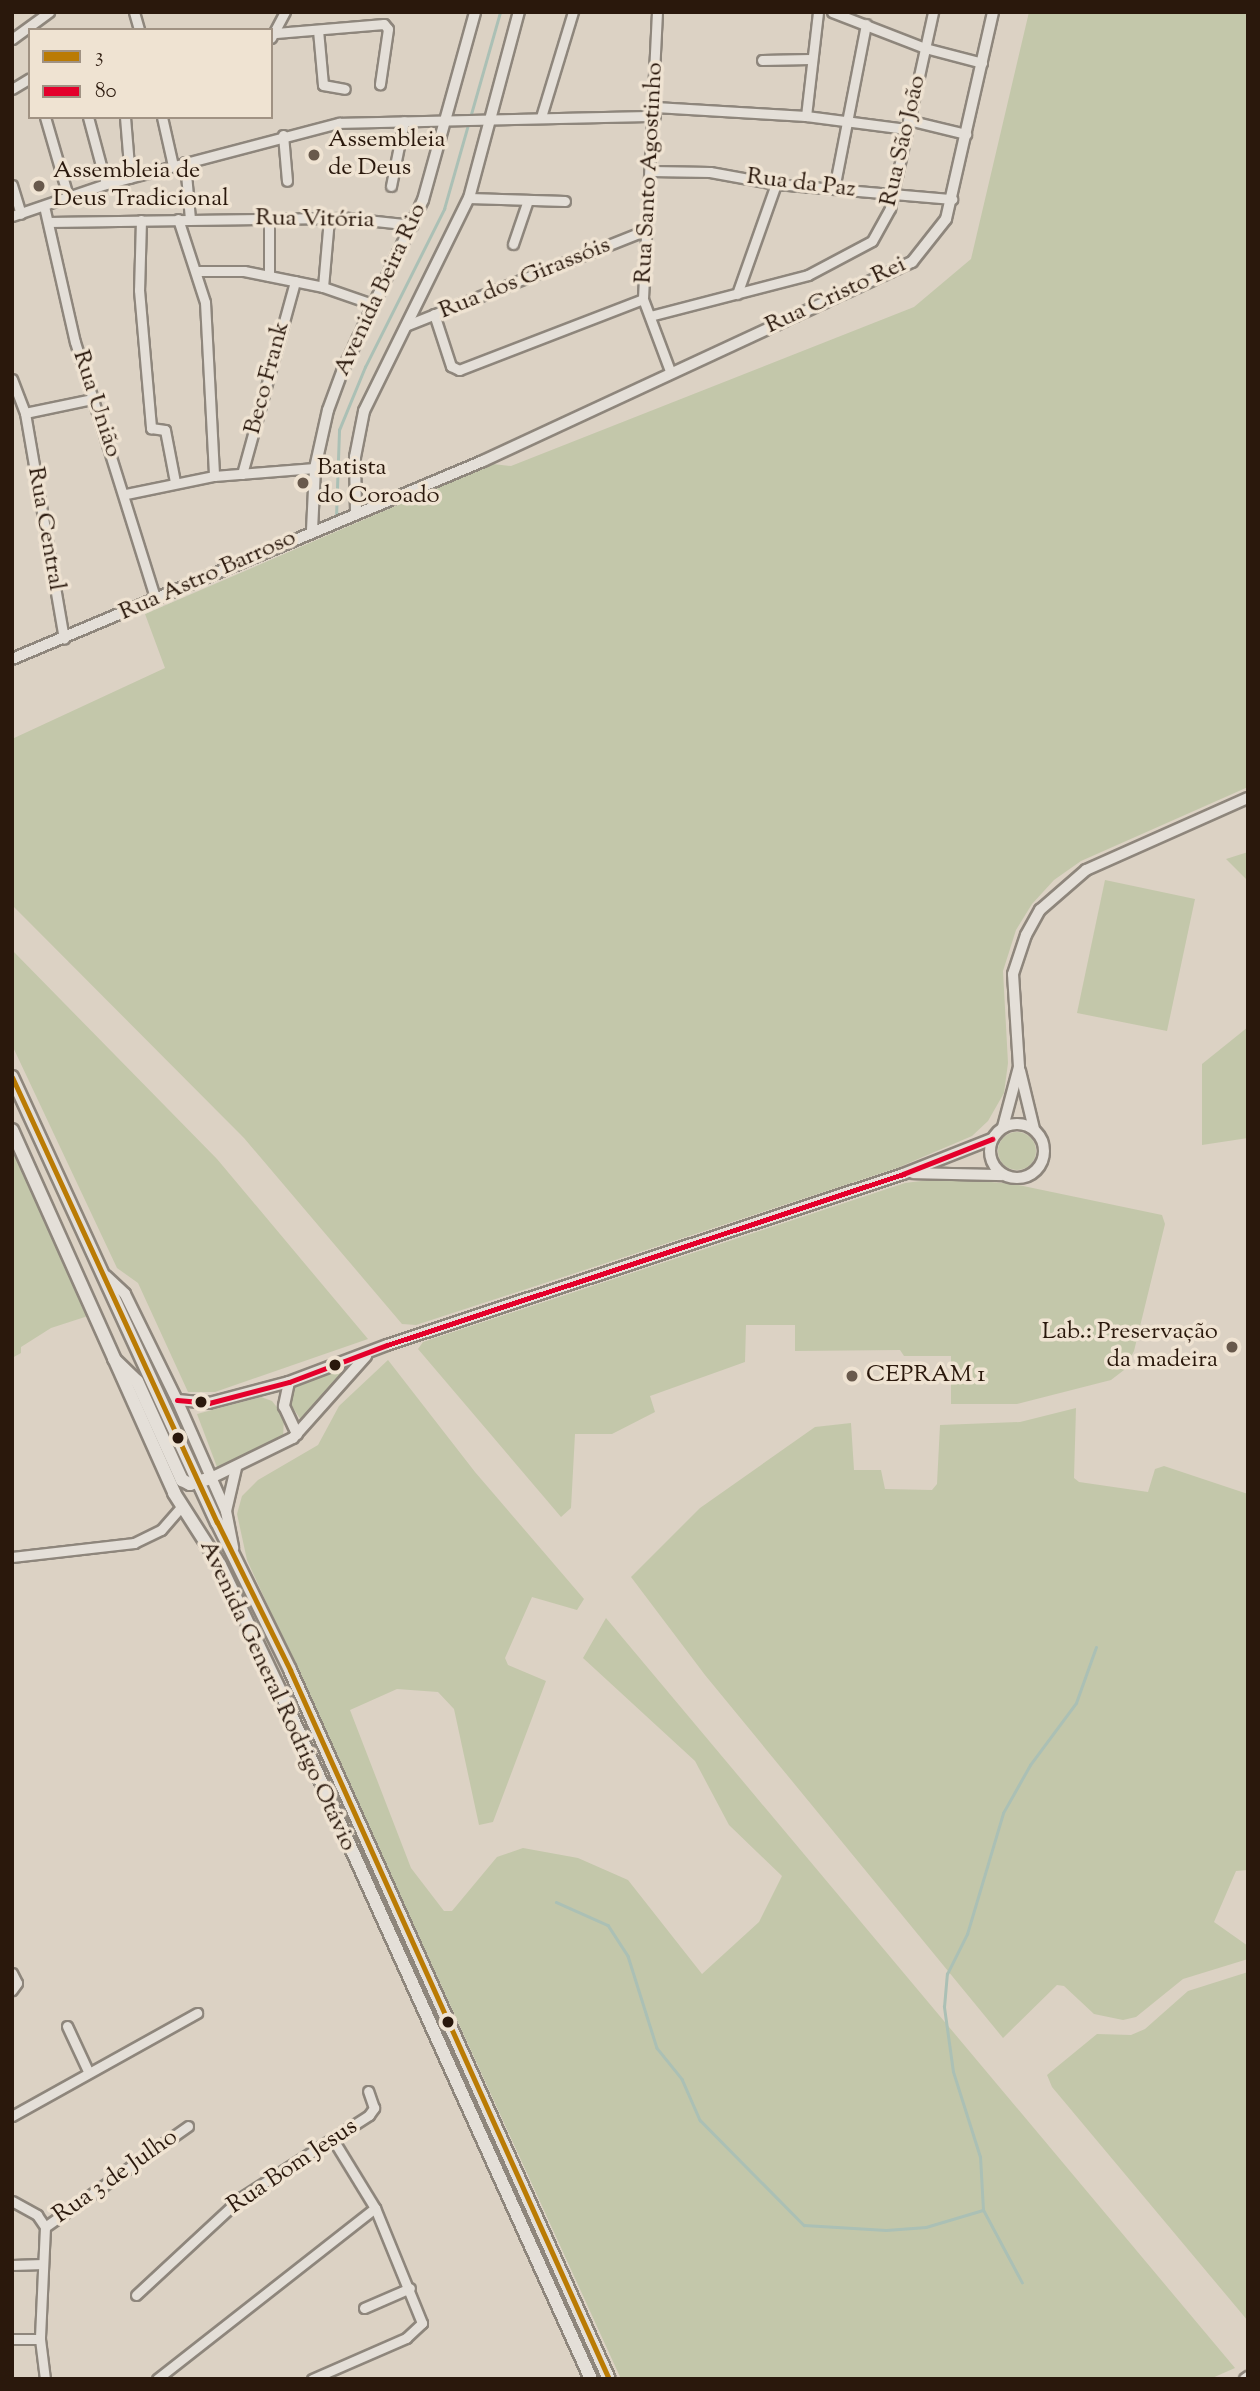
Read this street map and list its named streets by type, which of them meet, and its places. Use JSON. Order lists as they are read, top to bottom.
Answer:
{
  "streets": {
    "main road": ["Avenida General Rodrigo Otávio"],
    "street": [
      "Rua São João",
      "Rua Santo Agostinho",
      "Rua da Paz",
      "Rua Vitória",
      "Rua dos Girassóis",
      "Avenida Beira Rio",
      "Rua Cristo Rei",
      "Beco Frank",
      "Rua União",
      "Rua Central",
      "Rua Astro Barroso",
      "Rua Bom Jesus",
      "Rua 3 de Julho"
    ]
  },
  "crossings": [
    ["Rua São João", "Rua Santo Agostinho"],
    ["Rua São João", "Rua da Paz"],
    ["Rua Santo Agostinho", "Rua da Paz"],
    ["Rua Santo Agostinho", "Rua dos Girassóis"],
    ["Rua Santo Agostinho", "Rua Cristo Rei"],
    ["Rua Santo Agostinho", "Rua Astro Barroso"],
    ["Rua da Paz", "Rua Cristo Rei"],
    ["Rua Vitória", "Avenida Beira Rio"],
    ["Rua Vitória", "Rua União"],
    ["Rua dos Girassóis", "Avenida Beira Rio"],
    ["Avenida Beira Rio", "Rua Astro Barroso"],
    ["Rua Cristo Rei", "Rua Astro Barroso"],
    ["Rua União", "Rua Astro Barroso"],
    ["Rua Central", "Rua Astro Barroso"]
  ],
  "places": [
    "Assembleia de Deus",
    "Assembleia de Deus Tradicional",
    "Batista do Coroado",
    "Lab.: Preservação da madeira",
    "CEPRAM 1"
  ],
  "lines": ["transit line 3", "transit line 80"],
  "legend": ["3", "80"]
}
